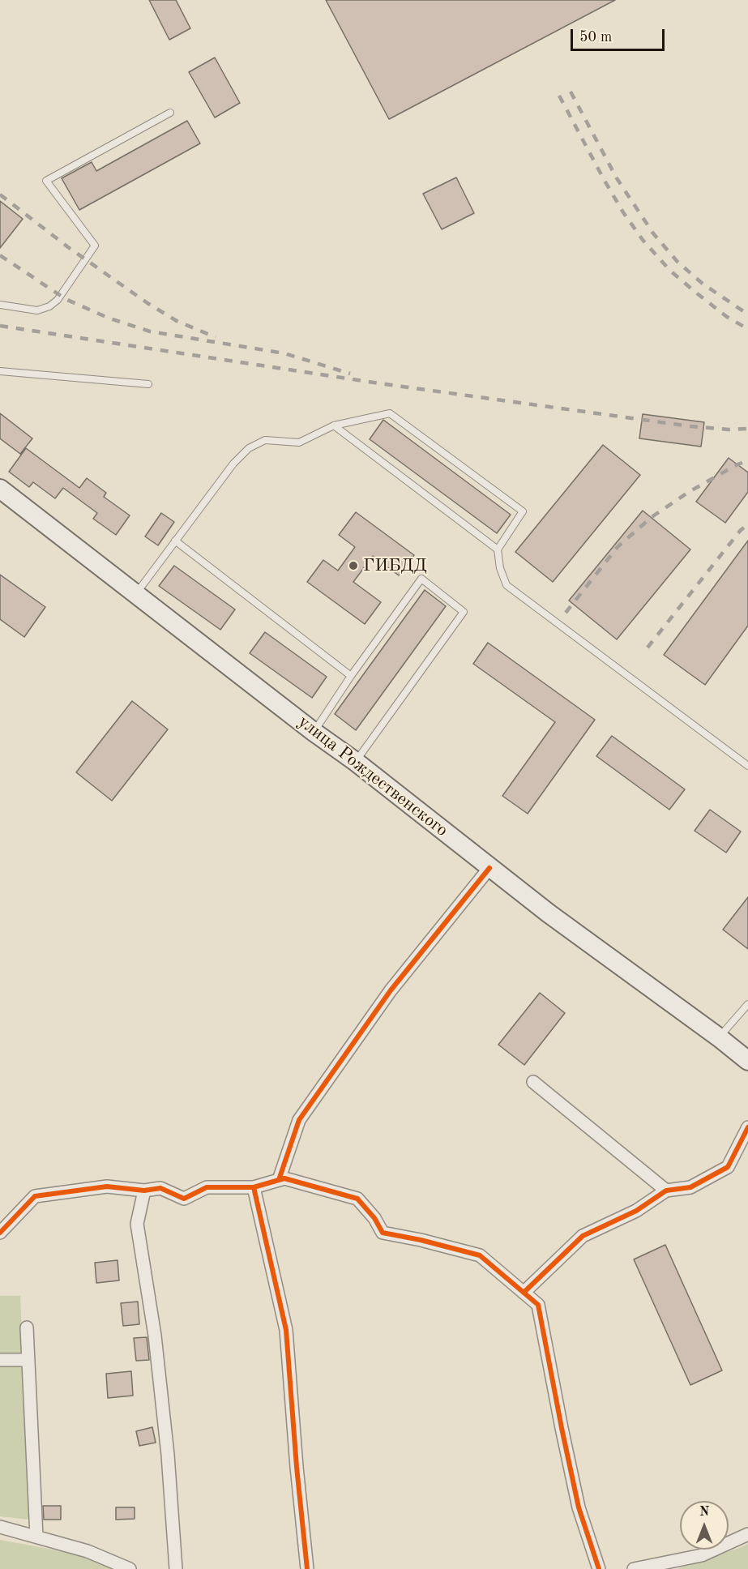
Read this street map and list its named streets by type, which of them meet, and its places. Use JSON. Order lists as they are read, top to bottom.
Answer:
{
  "streets": {
    "main road": ["улица Рождественского"]
  },
  "places": ["ГИБДД"],
  "scale_bar": "50 m",
  "north": "top"
}
